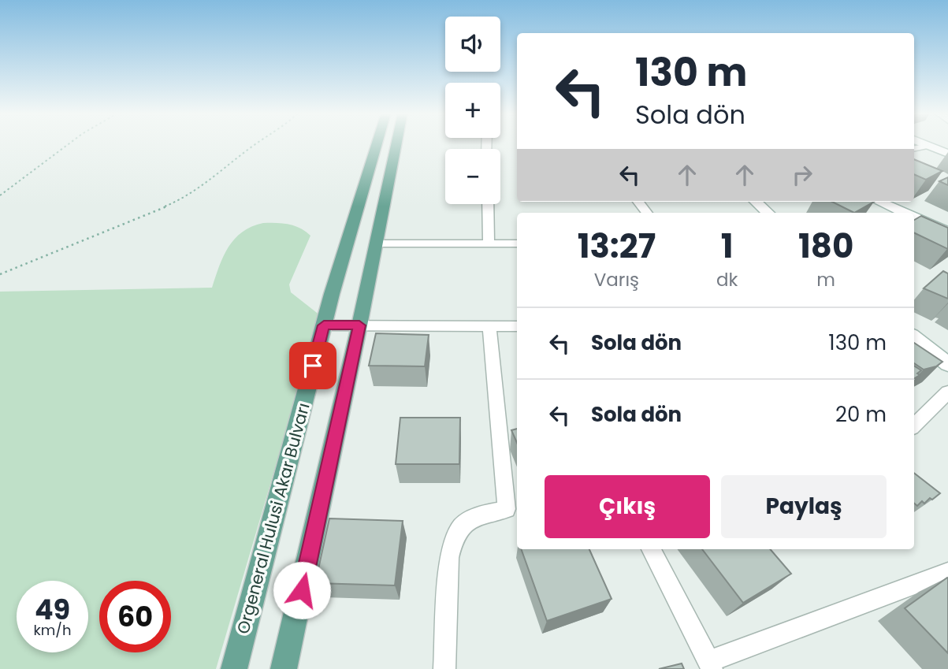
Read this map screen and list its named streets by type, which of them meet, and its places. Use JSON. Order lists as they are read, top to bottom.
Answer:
{
  "streets": {
    "main road": ["Orgeneral Hulusi Akar Bulvarı"]
  },
  "page": {
    "map_buttons": ["+", "−"],
    "turn": ["130 m", "Sola dön"],
    "eta": [
      "13:27",
      "Varış",
      "1",
      "dk",
      "180",
      "m"
    ],
    "list": [
      {
        "name": "Sola dön",
        "value": "130 m"
      },
      {
        "name": "Sola dön",
        "value": "20 m"
      }
    ],
    "buttons": ["Çıkış", "Paylaş"],
    "speed": "49 km/h",
    "limit": "60"
  }
}
